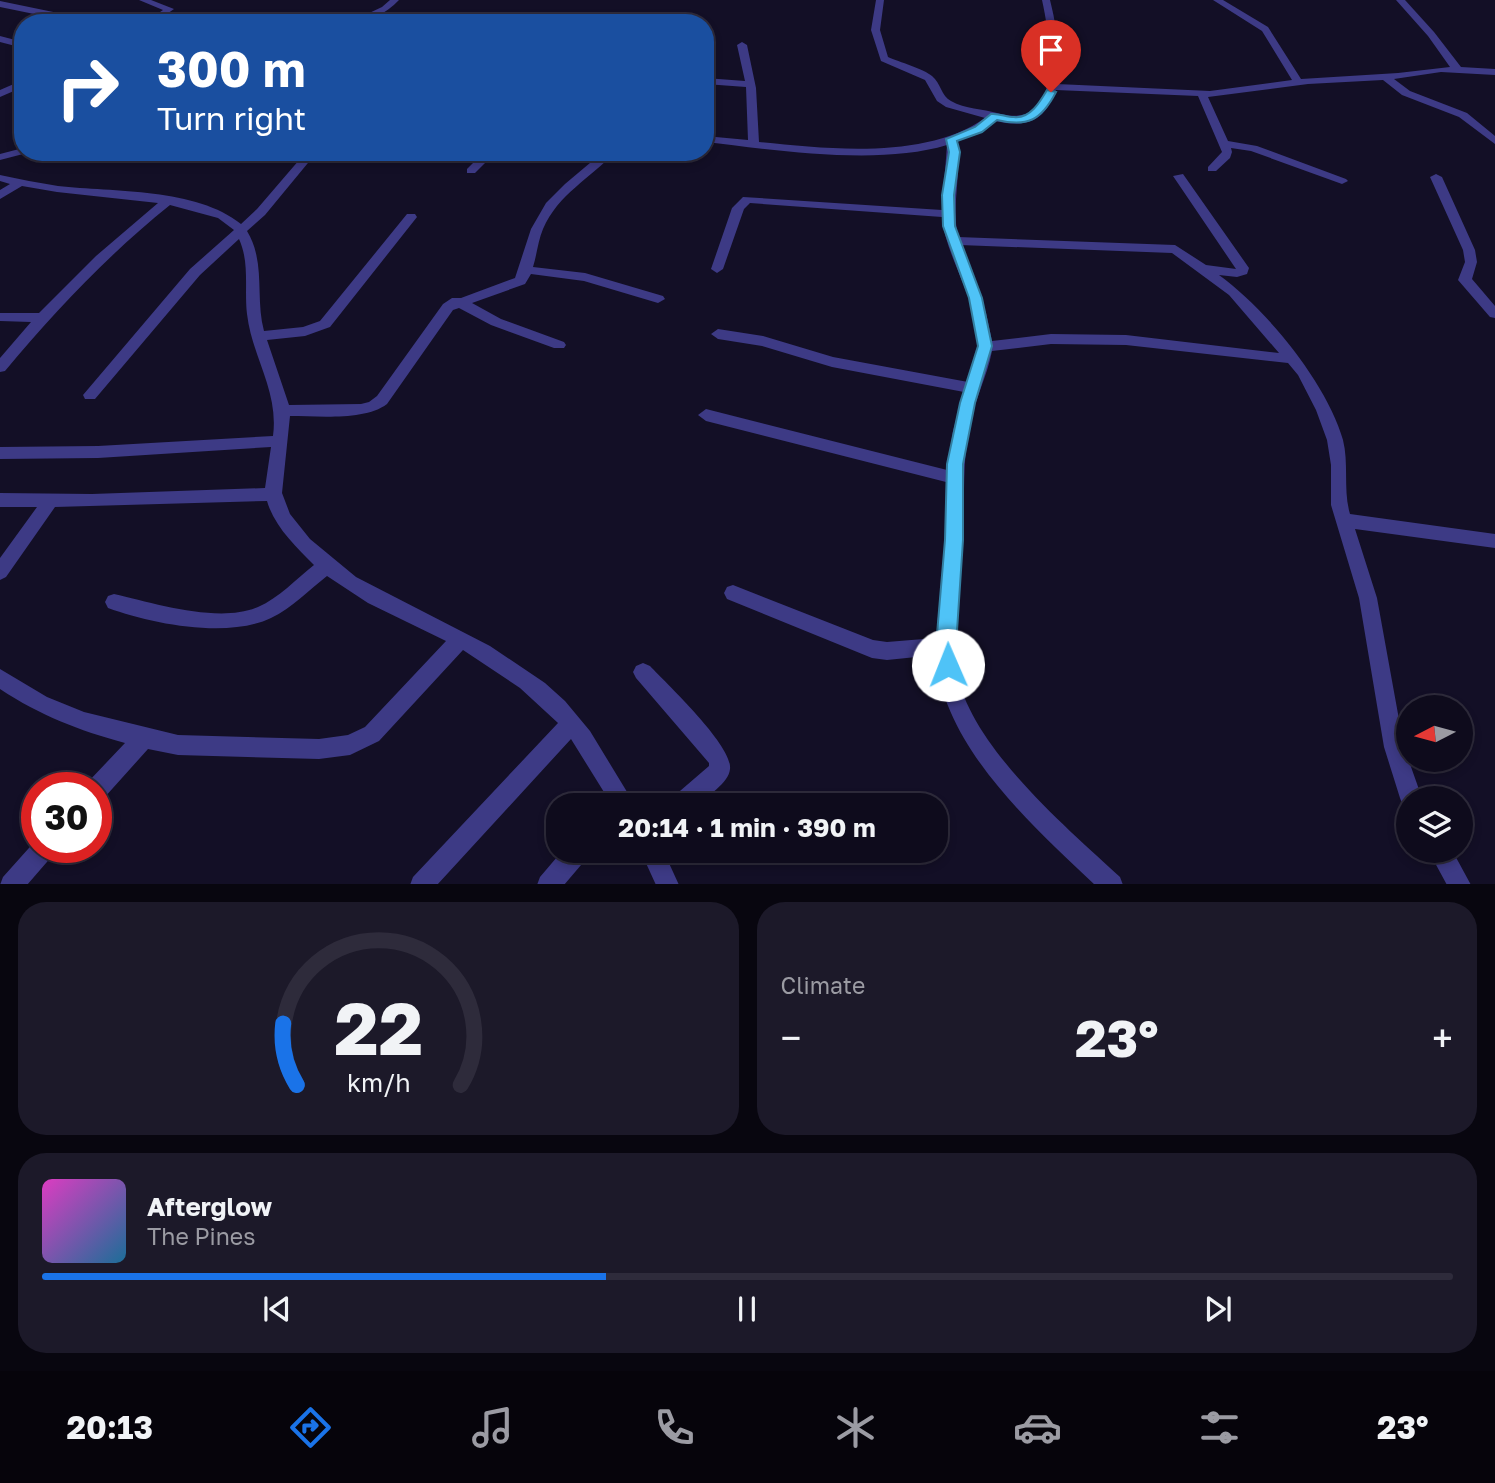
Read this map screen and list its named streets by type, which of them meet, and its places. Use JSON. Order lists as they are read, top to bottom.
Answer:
{
  "north": "left",
  "page": {
    "turn": ["300 m", "Turn right"],
    "limit": "30",
    "trip": "20:14 · 1 min · 390 m",
    "tile": "Climate",
    "heat": ["−", "23°", "+"],
    "song": ["Afterglow", "The Pines"],
    "tabs": ["20:13", "23°"],
    "gauge": ["22", "km/h"]
  }
}
